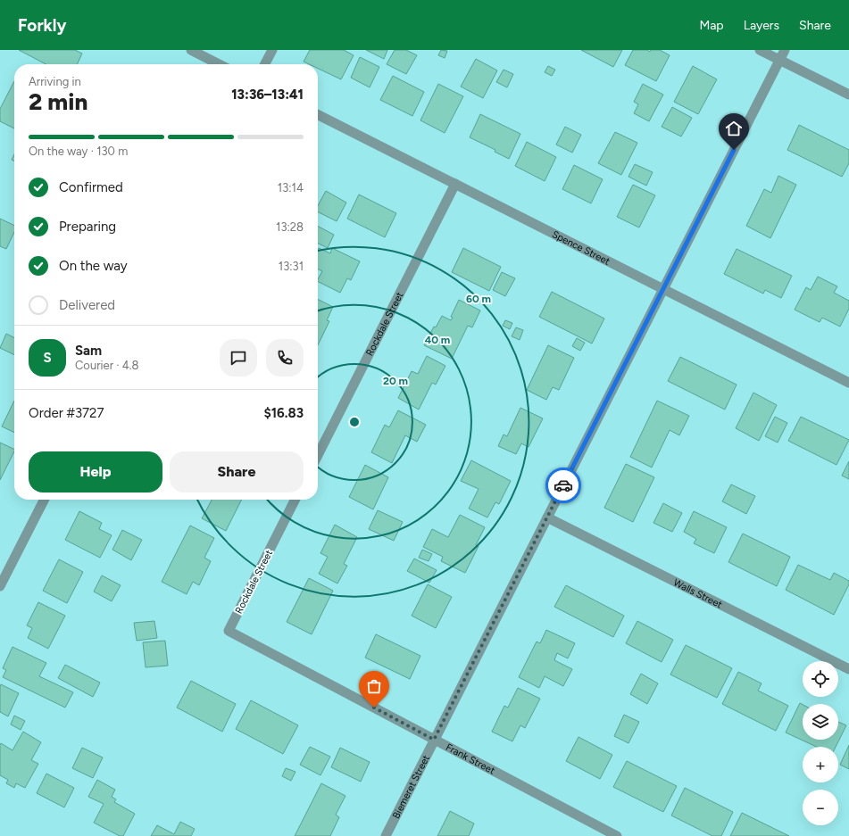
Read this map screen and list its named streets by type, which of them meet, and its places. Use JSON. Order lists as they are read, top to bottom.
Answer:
{
  "streets": {
    "street": [
      "Spence Street",
      "Rockdale Street",
      "Walls Street",
      "Frank Street",
      "Biemeret Street"
    ]
  },
  "crossings": [
    ["Spence Street", "Rockdale Street"],
    ["Spence Street", "Biemeret Street"],
    ["Rockdale Street", "Frank Street"],
    ["Walls Street", "Biemeret Street"],
    ["Frank Street", "Biemeret Street"]
  ],
  "page": {
    "header": "Forkly",
    "nav": ["Map", "Layers", "Share"],
    "heading": ["2 min", "Arriving in", "13:36–13:41"],
    "panel": [
      "Sam",
      "Courier · 4.8",
      "Order #3727",
      "$16.83"
    ],
    "bar": "On the way · 130 m",
    "list": [
      ["Confirmed", "13:14"],
      ["Preparing", "13:28"],
      ["On the way", "13:31"],
      "Delivered"
    ],
    "round": "S",
    "buttons": ["Help", "Share"],
    "map_buttons": ["+", "−"]
  },
  "rings": ["60 m", "40 m", "20 m"]
}
